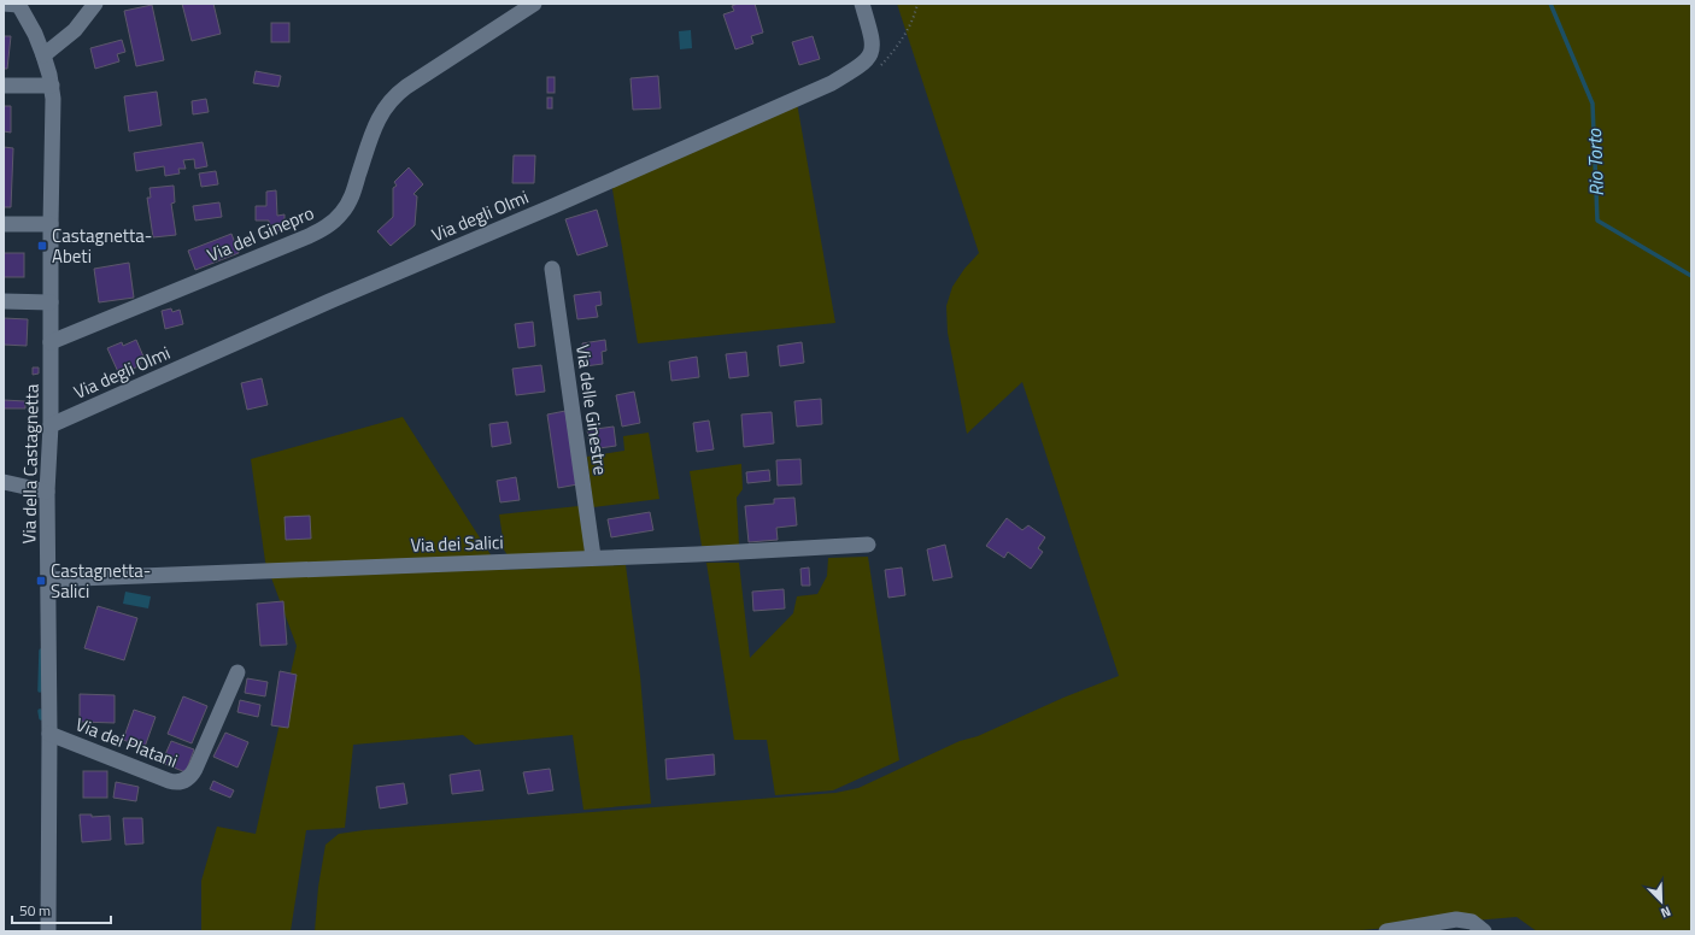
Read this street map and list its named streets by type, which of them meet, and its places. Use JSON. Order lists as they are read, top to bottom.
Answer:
{
  "streets": {
    "street": [
      "Via degli Olmi",
      "Via del Ginepro",
      "Via delle Ginestre",
      "Via della Castagnetta",
      "Via dei Salici",
      "Via dei Platani"
    ]
  },
  "crossings": [
    ["Via degli Olmi", "Via della Castagnetta"],
    ["Via del Ginepro", "Via della Castagnetta"],
    ["Via delle Ginestre", "Via dei Salici"],
    ["Via della Castagnetta", "Via dei Salici"],
    ["Via della Castagnetta", "Via dei Platani"]
  ],
  "water": ["Rio Torto"],
  "places": {
    "transit": ["Castagnetta- Abeti", "Castagnetta- Salici"]
  },
  "scale_bar": "50 m",
  "north": "bottom right"
}
